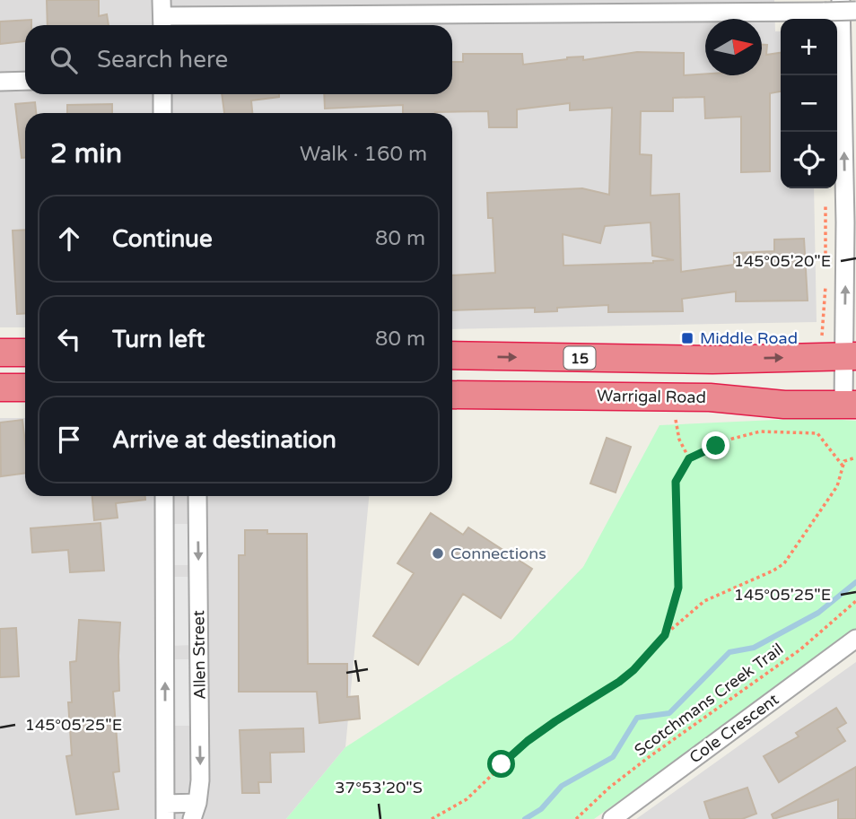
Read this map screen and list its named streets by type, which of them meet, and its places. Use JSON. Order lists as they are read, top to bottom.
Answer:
{
  "streets": {
    "highway": ["15", "Warrigal Road"],
    "street": ["Allen Street", "Cole Crescent"],
    "path": ["Scotchmans Creek Trail"]
  },
  "places": {
    "transit": ["Middle Road"],
    "other": ["Connections"]
  },
  "north": "right",
  "page": {
    "map_buttons": ["+", "−"],
    "search": "Search here",
    "heading": ["2 min", "Walk · 160 m"],
    "list": [
      ["Continue", "80 m"],
      ["Turn left", "80 m"],
      "Arrive at destination"
    ]
  },
  "coordinates": ["145°05'20\"E", "145°05'25\"E", "37°53'20\"S"]
}
